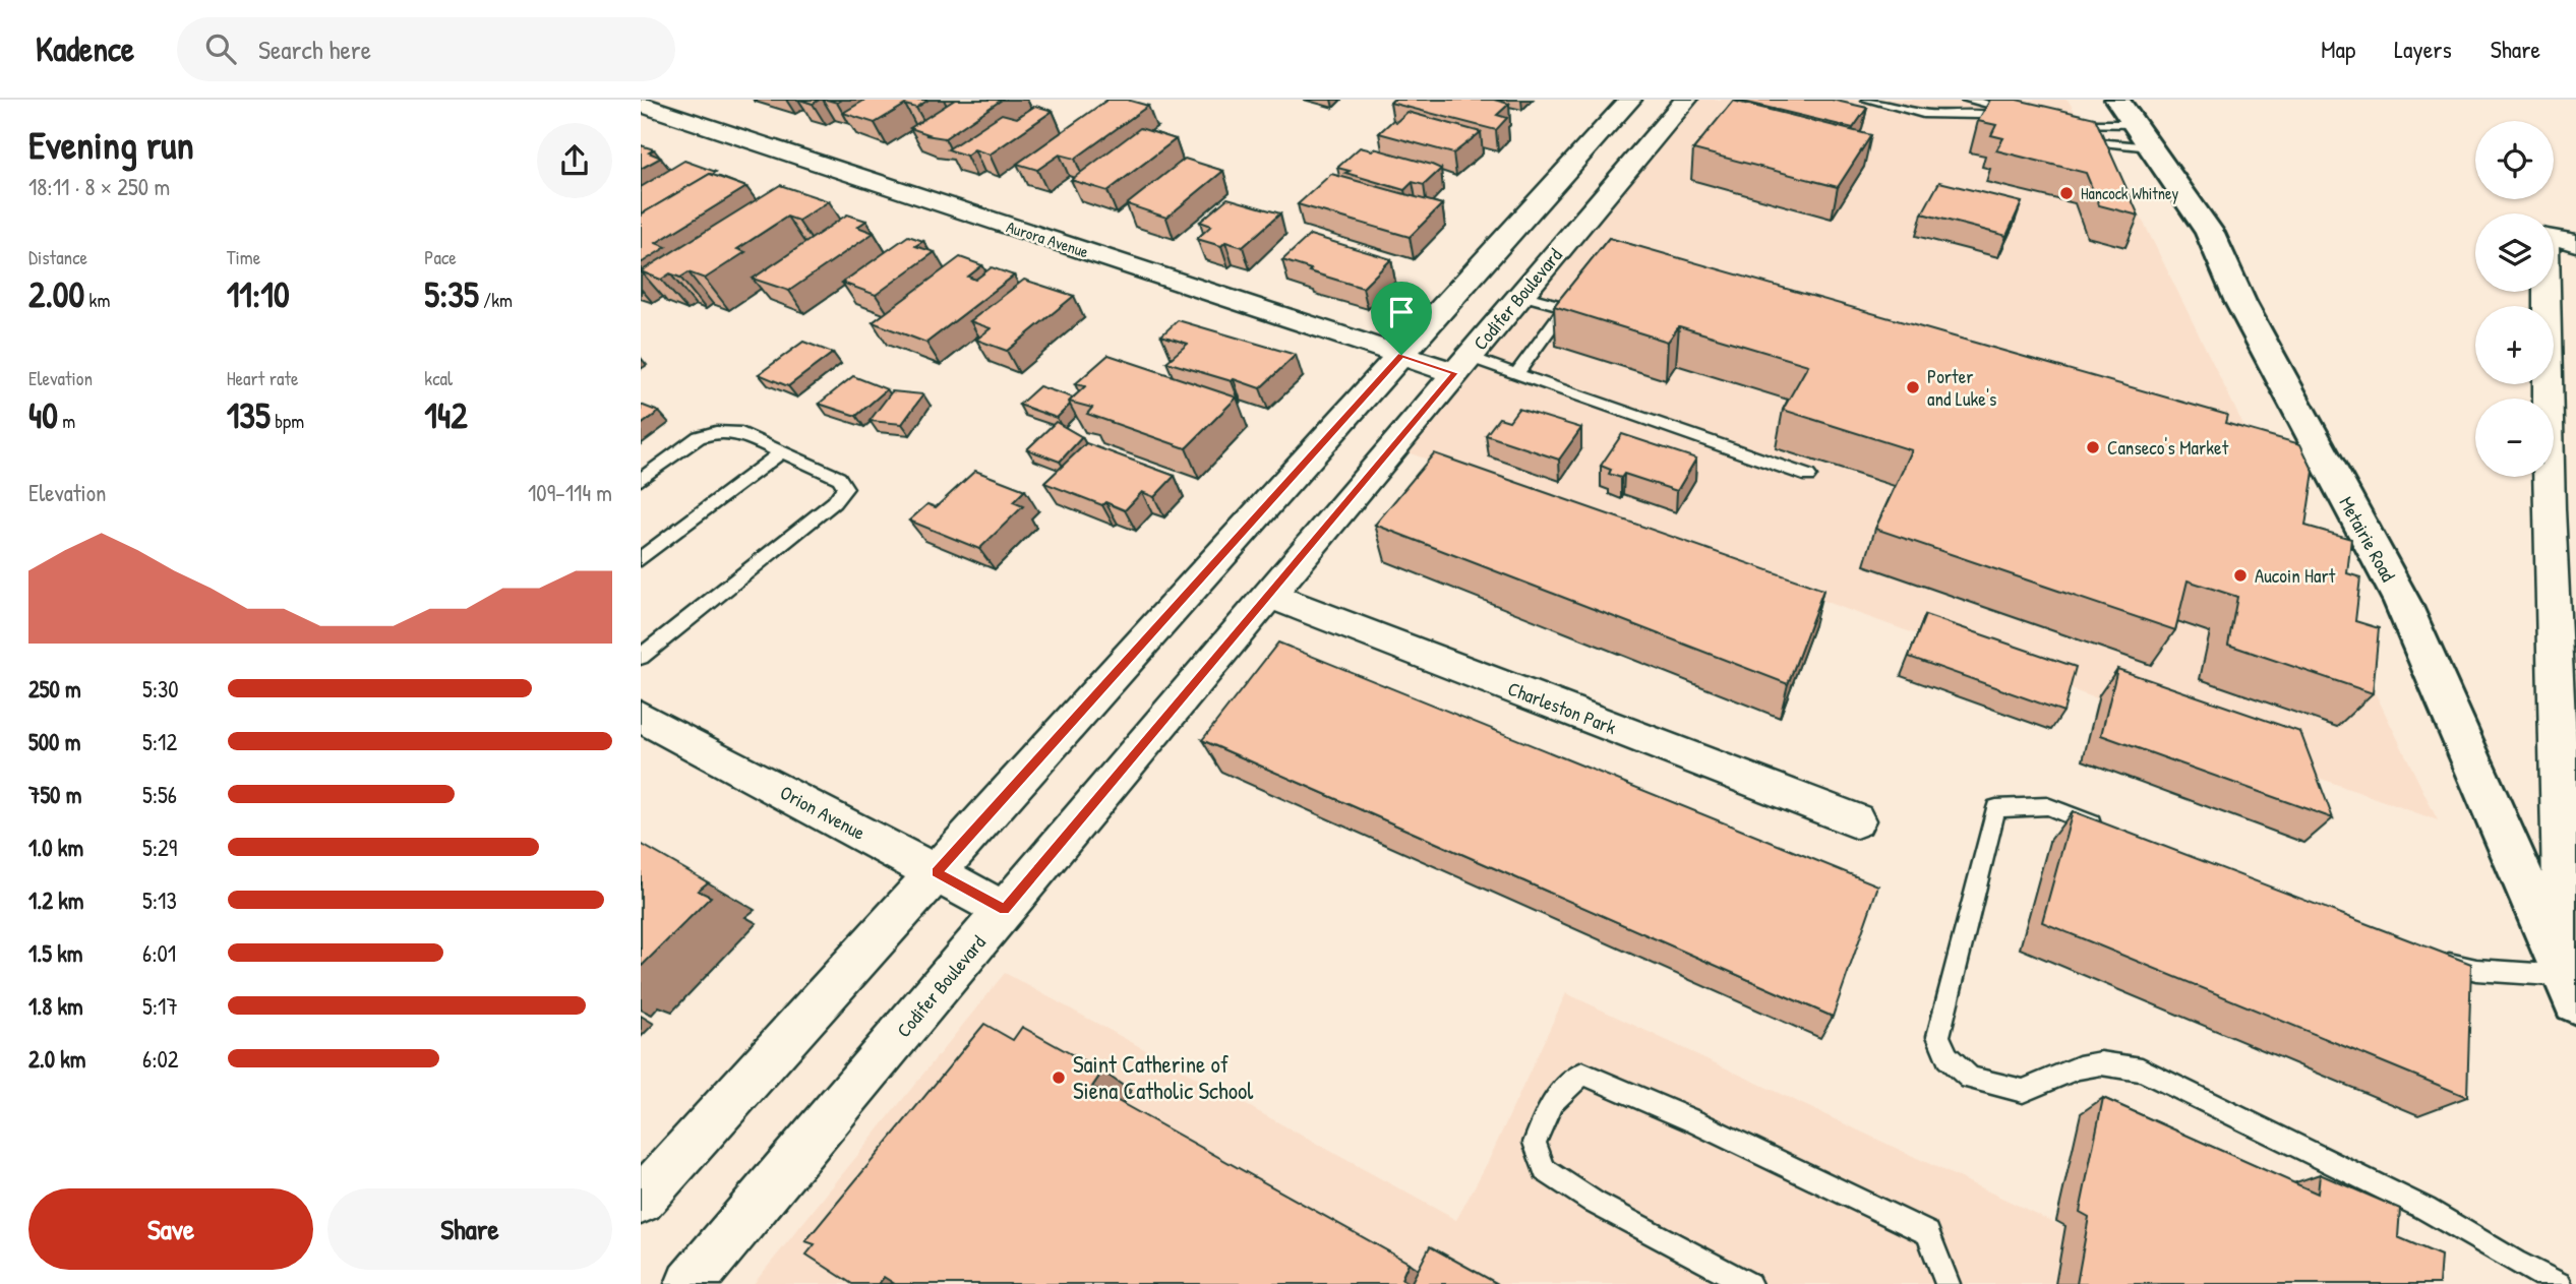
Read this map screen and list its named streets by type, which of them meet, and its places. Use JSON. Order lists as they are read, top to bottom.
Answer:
{
  "streets": {
    "main road": ["Metairie Road"],
    "street": [
      "Aurora Avenue",
      "Codifer Boulevard",
      "Charleston Park",
      "Orion Avenue"
    ]
  },
  "crossings": [
    ["Aurora Avenue", "Codifer Boulevard"],
    ["Codifer Boulevard", "Charleston Park"],
    ["Codifer Boulevard", "Orion Avenue"]
  ],
  "places": [
    "Hancock Whitney",
    "Porter and Luke's",
    "Canseco's Market",
    "Aucoin Hart",
    "Saint Catherine of Siena Catholic School"
  ],
  "page": {
    "header": "Kadence",
    "search": "Search here",
    "nav": ["Map", "Layers", "Share"],
    "heading": ["Evening run", "18:11 · 8 × 250 m"],
    "map_buttons": ["+", "−"],
    "stats": [
      ["Distance", "2.00 km"],
      ["Time", "11:10"],
      ["Pace", "5:35 /km"],
      ["Elevation", "40 m"],
      ["Heart rate", "135 bpm"],
      ["kcal", "142"]
    ],
    "chart": ["Elevation", "109–114 m"],
    "list": [
      {
        "name": "250 m",
        "note": "5:30"
      },
      {
        "name": "500 m",
        "note": "5:12"
      },
      {
        "name": "750 m",
        "note": "5:56"
      },
      {
        "name": "1.0 km",
        "note": "5:29"
      },
      {
        "name": "1.2 km",
        "note": "5:13"
      },
      {
        "name": "1.5 km",
        "note": "6:01"
      },
      {
        "name": "1.8 km",
        "note": "5:17"
      },
      {
        "name": "2.0 km",
        "note": "6:02"
      }
    ],
    "buttons": ["Save", "Share"]
  }
}
